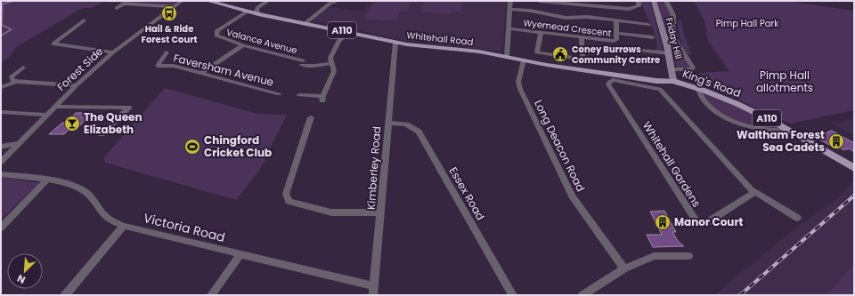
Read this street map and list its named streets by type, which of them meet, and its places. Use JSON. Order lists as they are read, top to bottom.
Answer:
{
  "streets": {
    "main road": [
      "A110",
      "Whitehall Road",
      "Friday Hill",
      "King's Road"
    ],
    "street": [
      "Wyemead Crescent",
      "Valance Avenue",
      "Forest Side",
      "Faversham Avenue",
      "Long Deacon Road",
      "Whitehall Gardens",
      "Kimberley Road",
      "Essex Road",
      "Victoria Road"
    ]
  },
  "crossings": [
    ["Whitehall Road", "Friday Hill"],
    ["Whitehall Road", "Valance Avenue"],
    ["Whitehall Road", "King's Road"],
    ["Whitehall Road", "Long Deacon Road"],
    ["Whitehall Road", "Whitehall Gardens"],
    ["Whitehall Road", "Kimberley Road"],
    ["Friday Hill", "King's Road"],
    ["Kimberley Road", "Essex Road"],
    ["Kimberley Road", "Victoria Road"]
  ],
  "parks": ["Pimp Hall Park", "Pimp Hall allotments"],
  "places": {
    "bus stop": ["Hail & Ride Forest Court"],
    "public building": ["Coney Burrows Community Centre"],
    "bar": ["The Queen Elizabeth"],
    "building": ["Waltham Forest Sea Cadets", "Manor Court"],
    "sports": ["Chingford Cricket Club"]
  },
  "north": "bottom left"
}
